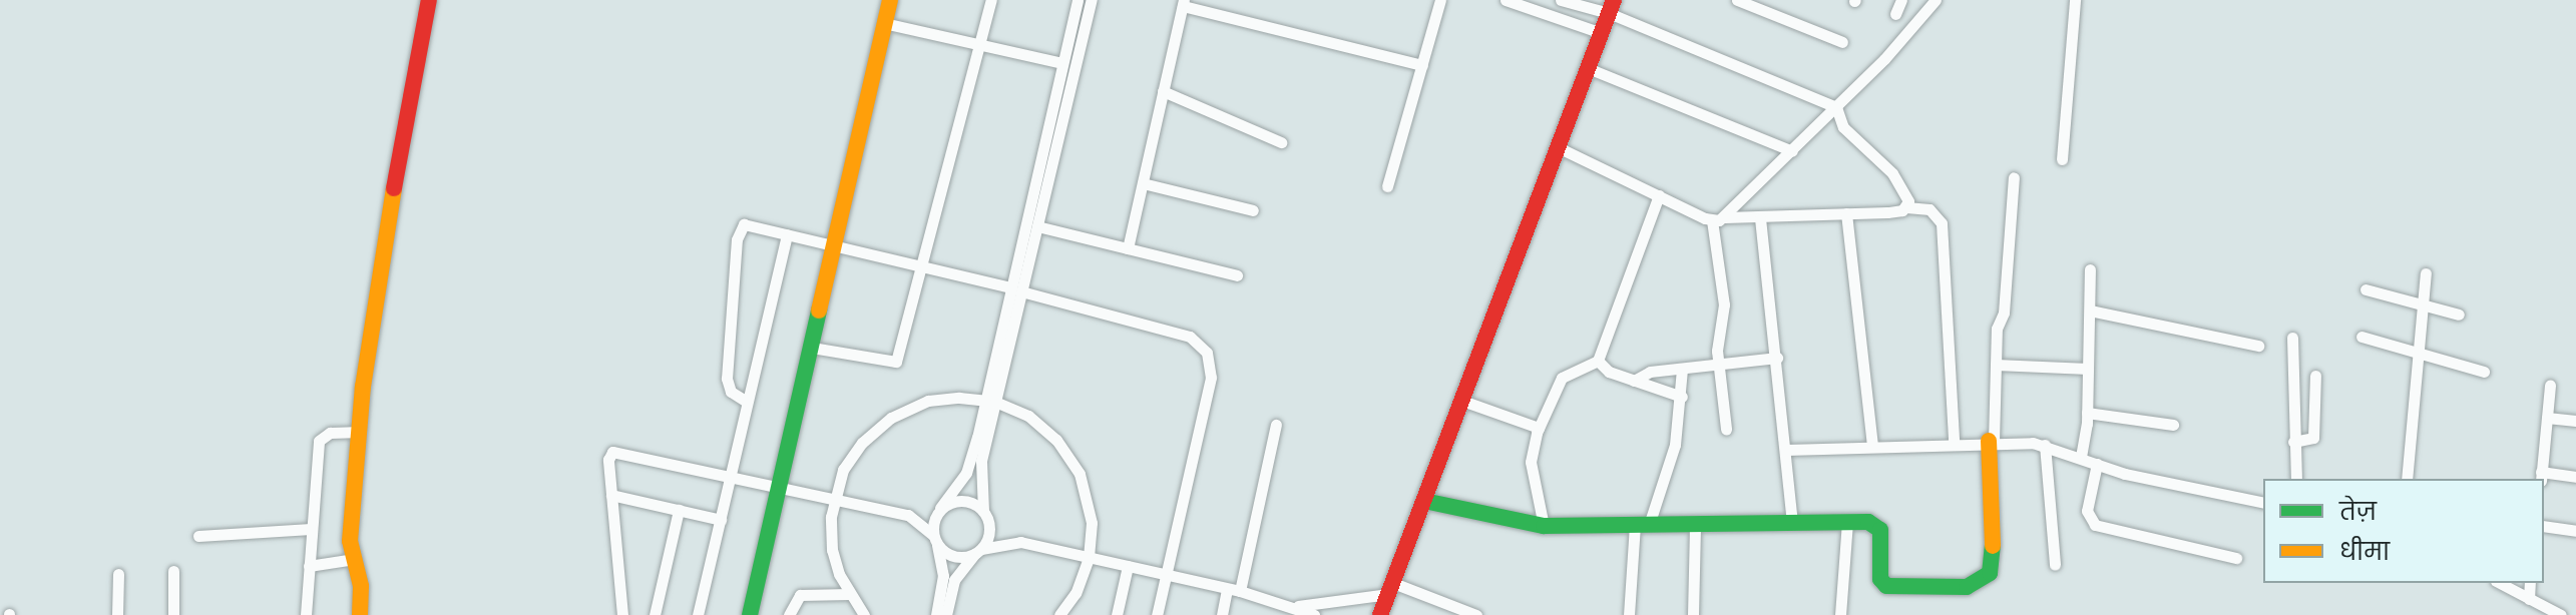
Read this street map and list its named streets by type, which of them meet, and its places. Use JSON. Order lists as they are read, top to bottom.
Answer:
{
  "legend": ["तेज़", "धीमा"]
}
